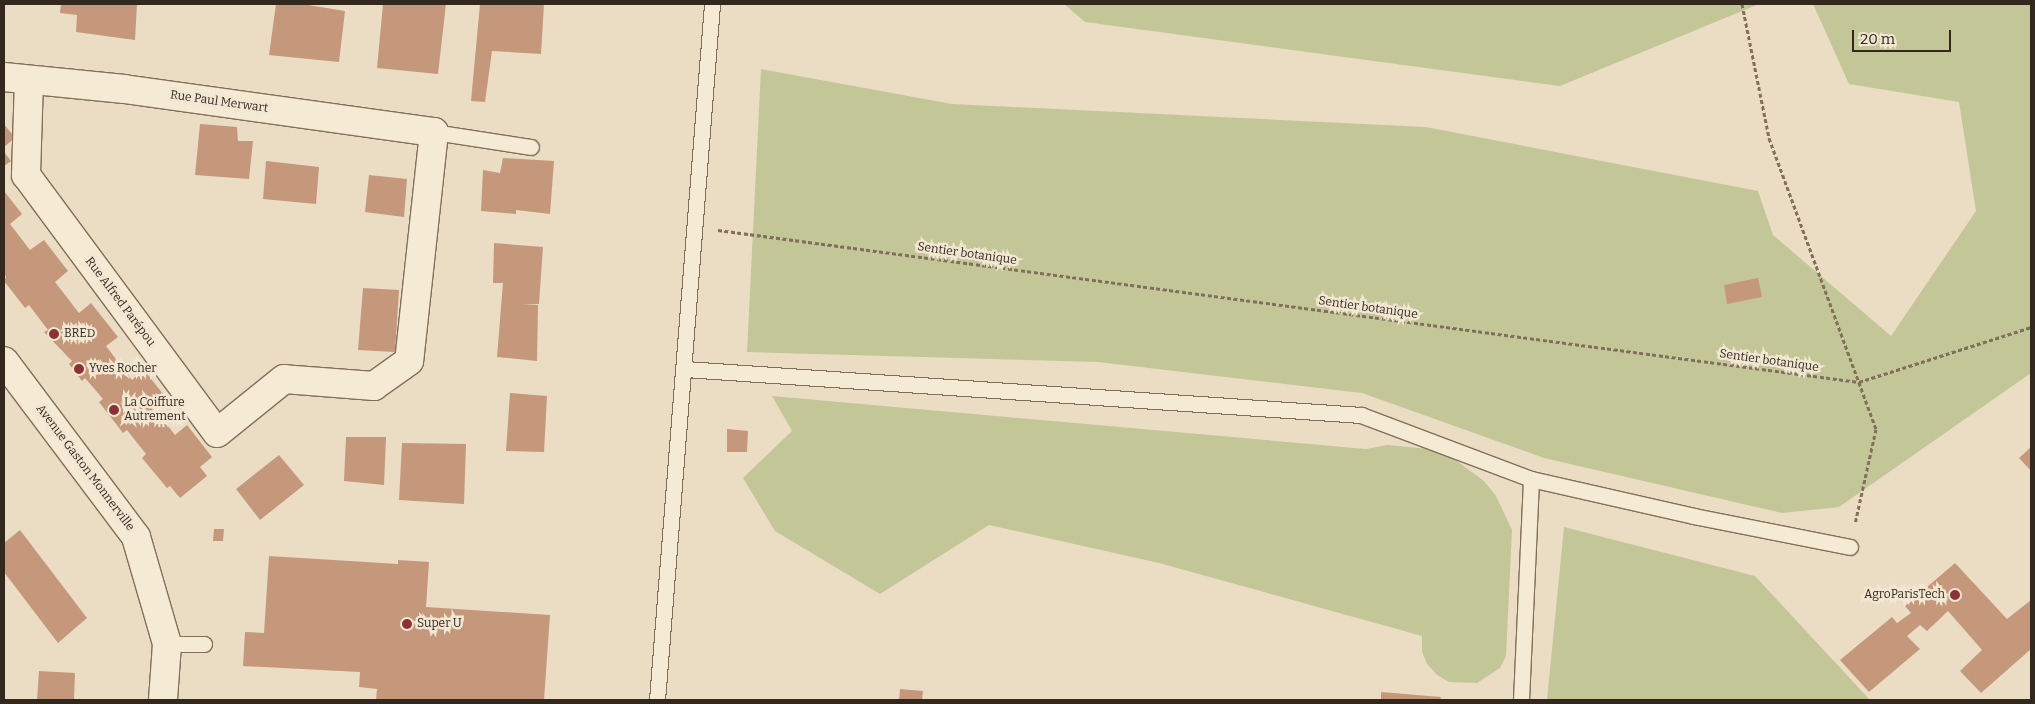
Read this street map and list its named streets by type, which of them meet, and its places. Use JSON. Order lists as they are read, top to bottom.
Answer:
{
  "streets": {
    "street": ["Rue Paul Merwart", "Rue Alfred Parépou", "Avenue Gaston Monnerville"],
    "path": ["Sentier botanique"]
  },
  "crossings": [
    ["Rue Paul Merwart", "Rue Alfred Parépou"]
  ],
  "places": [
    "BRED",
    "Yves Rocher",
    "La Coiffure Autrement",
    "AgroParisTech",
    "Super U"
  ],
  "scale_bar": "20 m"
}
